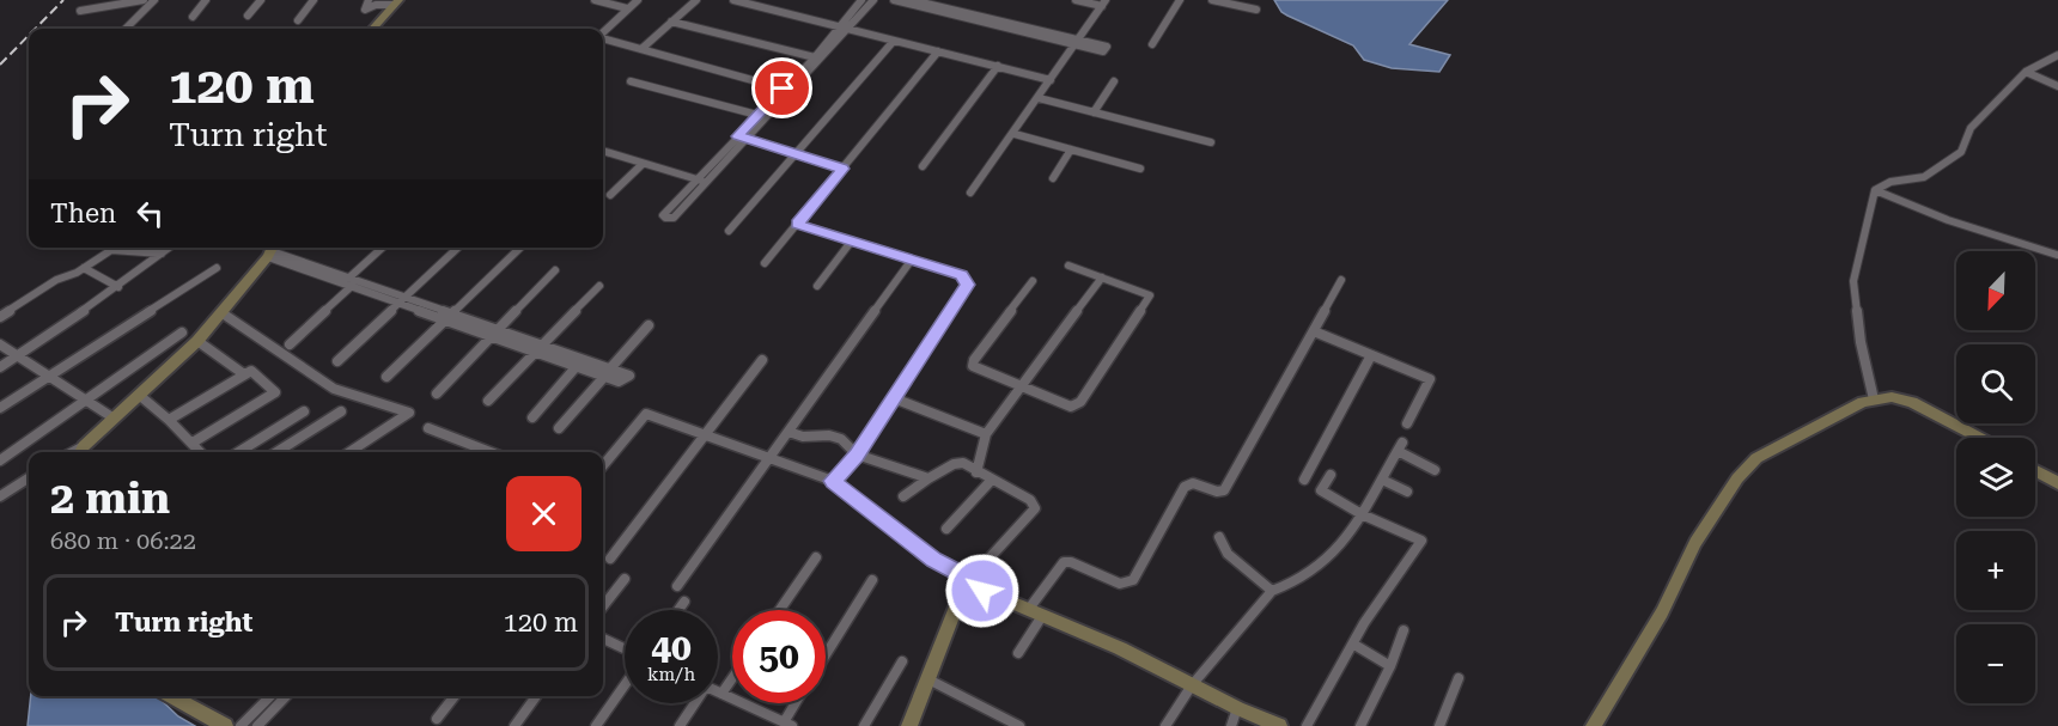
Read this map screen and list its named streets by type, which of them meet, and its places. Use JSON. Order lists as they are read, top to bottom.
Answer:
{
  "north": "bottom left",
  "page": {
    "turn": ["120 m", "Turn right"],
    "then": "Then",
    "map_buttons": ["+", "−"],
    "heading": ["2 min", "680 m · 06:22"],
    "list": [
      {
        "name": "Turn right",
        "value": "120 m"
      }
    ],
    "speed": "40 km/h",
    "limit": "50"
  }
}
